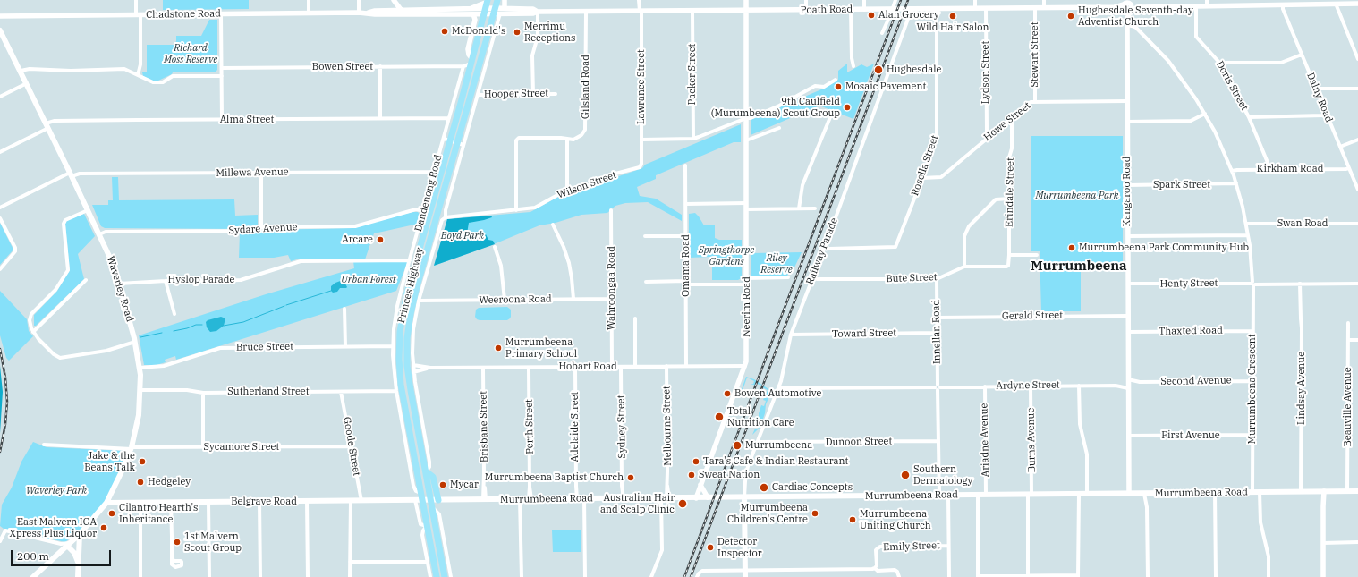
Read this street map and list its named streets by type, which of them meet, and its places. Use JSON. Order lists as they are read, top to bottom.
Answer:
{
  "streets": {
    "highway": ["Princes Highway"],
    "main road": ["Waverley Road", "Murrumbeena Road", "Belgrave Road"],
    "street": [
      "Poath Road",
      "Chadstone Road",
      "Stewart Street",
      "Bowen Street",
      "Lydson Street",
      "Packer Street",
      "Doris Street",
      "Gilsland Road",
      "Lawrance Street",
      "Hooper Street",
      "Dalny Road",
      "Alma Street",
      "Howe Street",
      "Rosella Street",
      "Kirkham Road",
      "Millewa Avenue",
      "Wilson Street",
      "Spark Street",
      "Kangaroo Road",
      "Erindale Street",
      "Dandenong Road",
      "Swan Road",
      "Sydare Avenue",
      "Railway Parade",
      "Omama Road",
      "Bute Street",
      "Hyslop Parade",
      "Henty Street",
      "Wahroongaa Road",
      "Weeroona Road",
      "Neerim Road",
      "Gerald Street",
      "Thaxted Road",
      "Innellan Road",
      "Toward Street",
      "Bruce Street",
      "Hobart Road",
      "Second Avenue",
      "Ardyne Street",
      "Lindsay Avenue",
      "Murrumbeena Crescent",
      "Sutherland Street",
      "Beauville Avenue",
      "Melbourne Street",
      "Brisbane Street",
      "Perth Street",
      "Adelaide Street",
      "Sydney Street",
      "First Avenue",
      "Ariadne Avenue",
      "Burns Avenue",
      "Dunoon Street",
      "Goode Street",
      "Sycamore Street",
      "Emily Street"
    ]
  },
  "crossings": [
    ["Poath Road", "Chadstone Road"],
    ["Poath Road", "Stewart Street"],
    ["Poath Road", "Lydson Street"],
    ["Poath Road", "Packer Street"],
    ["Poath Road", "Gilsland Road"],
    ["Poath Road", "Lawrance Street"],
    ["Poath Road", "Rosella Street"],
    ["Poath Road", "Kangaroo Road"],
    ["Poath Road", "Dandenong Road"],
    ["Poath Road", "Railway Parade"],
    ["Poath Road", "Princes Highway"],
    ["Poath Road", "Neerim Road"],
    ["Chadstone Road", "Dandenong Road"],
    ["Chadstone Road", "Princes Highway"],
    ["Stewart Street", "Howe Street"],
    ["Bowen Street", "Dandenong Road"],
    ["Lydson Street", "Howe Street"],
    ["Doris Street", "Kirkham Road"],
    ["Lawrance Street", "Wilson Street"],
    ["Hooper Street", "Dandenong Road"],
    ["Dalny Road", "Kirkham Road"],
    ["Alma Street", "Dandenong Road"],
    ["Alma Street", "Waverley Road"],
    ["Howe Street", "Rosella Street"],
    ["Howe Street", "Kangaroo Road"],
    ["Howe Street", "Erindale Street"],
    ["Rosella Street", "Railway Parade"],
    ["Kirkham Road", "Murrumbeena Crescent"],
    ["Millewa Avenue", "Dandenong Road"],
    ["Millewa Avenue", "Waverley Road"],
    ["Wilson Street", "Dandenong Road"],
    ["Spark Street", "Kangaroo Road"],
    ["Spark Street", "Murrumbeena Crescent"],
    ["Kangaroo Road", "Henty Street"],
    ["Kangaroo Road", "Gerald Street"],
    ["Kangaroo Road", "Thaxted Road"],
    ["Kangaroo Road", "Second Avenue"],
    ["Kangaroo Road", "Ardyne Street"],
    ["Kangaroo Road", "Murrumbeena Crescent"],
    ["Kangaroo Road", "First Avenue"],
    ["Kangaroo Road", "Murrumbeena Road"],
    ["Erindale Street", "Bute Street"],
    ["Dandenong Road", "Sydare Avenue"],
    ["Dandenong Road", "Hyslop Parade"],
    ["Dandenong Road", "Princes Highway"],
    ["Dandenong Road", "Weeroona Road"],
    ["Dandenong Road", "Bruce Street"],
    ["Dandenong Road", "Hobart Road"],
    ["Dandenong Road", "Sutherland Street"],
    ["Swan Road", "Murrumbeena Crescent"],
    ["Sydare Avenue", "Waverley Road"],
    ["Railway Parade", "Bute Street"],
    ["Railway Parade", "Toward Street"],
    ["Railway Parade", "Ardyne Street"],
    ["Railway Parade", "Dunoon Street"],
    ["Railway Parade", "Murrumbeena Road"],
    ["Omama Road", "Hobart Road"],
    ["Bute Street", "Innellan Road"],
    ["Hyslop Parade", "Princes Highway"],
    ["Hyslop Parade", "Waverley Road"],
    ["Henty Street", "Lindsay Avenue"],
    ["Henty Street", "Murrumbeena Crescent"],
    ["Princes Highway", "Murrumbeena Road"],
    ["Princes Highway", "Belgrave Road"],
    ["Wahroongaa Road", "Weeroona Road"],
    ["Wahroongaa Road", "Hobart Road"],
    ["Waverley Road", "Bruce Street"],
    ["Waverley Road", "Sutherland Street"],
    ["Waverley Road", "Sycamore Street"],
    ["Waverley Road", "Belgrave Road"],
    ["Neerim Road", "Hobart Road"],
    ["Neerim Road", "Murrumbeena Road"],
    ["Gerald Street", "Innellan Road"],
    ["Thaxted Road", "Murrumbeena Crescent"],
    ["Innellan Road", "Toward Street"],
    ["Innellan Road", "Ardyne Street"],
    ["Innellan Road", "Dunoon Street"],
    ["Innellan Road", "Murrumbeena Road"],
    ["Hobart Road", "Melbourne Street"],
    ["Hobart Road", "Brisbane Street"],
    ["Hobart Road", "Perth Street"],
    ["Hobart Road", "Adelaide Street"],
    ["Hobart Road", "Sydney Street"],
    ["Second Avenue", "Ardyne Street"],
    ["Second Avenue", "Murrumbeena Crescent"],
    ["Ardyne Street", "Ariadne Avenue"],
    ["Ardyne Street", "Burns Avenue"],
    ["Lindsay Avenue", "Murrumbeena Road"],
    ["Murrumbeena Crescent", "First Avenue"],
    ["Murrumbeena Crescent", "Murrumbeena Road"],
    ["Sutherland Street", "Goode Street"],
    ["Beauville Avenue", "Murrumbeena Road"],
    ["Melbourne Street", "Murrumbeena Road"],
    ["Brisbane Street", "Murrumbeena Road"],
    ["Perth Street", "Murrumbeena Road"],
    ["Adelaide Street", "Murrumbeena Road"],
    ["Sydney Street", "Murrumbeena Road"],
    ["Ariadne Avenue", "Murrumbeena Road"],
    ["Burns Avenue", "Murrumbeena Road"],
    ["Goode Street", "Sycamore Street"],
    ["Goode Street", "Belgrave Road"],
    ["Murrumbeena Road", "Belgrave Road"]
  ],
  "districts": ["Murrumbeena"],
  "parks": [
    "Richard Moss Reserve",
    "Murrumbeena Park",
    "Boyd Park",
    "Springthorpe Gardens",
    "Riley Reserve",
    "Urban Forest",
    "Waverley Park"
  ],
  "places": [
    "Alan Grocery",
    "Wild Hair Salon",
    "Hughesdale Seventh-day Adventist Church",
    "McDonald's",
    "Merrimu Receptions",
    "Hughesdale",
    "Mosaic Pavement",
    "9th Caulfield (Murumbeena) Scout Group",
    "Arcare",
    "Murrumbeena Park Community Hub",
    "Murrumbeena Primary School",
    "Bowen Automotive",
    "Total Nutrition Care",
    "Murrumbeena",
    "Jake & the Beans Talk",
    "Tara's Cafe & Indian Restaurant",
    "Sweat Nation",
    "Southern Dermatology",
    "Murrumbeena Baptist Church",
    "Hedgeley",
    "Mycar",
    "Cardiac Concepts",
    "Australian Hair and Scalp Clinic",
    "Cilantro Hearth's Inheritance",
    "Murrumbeena Children's Centre",
    "Murrumbeena Uniting Church",
    "East Malvern IGA Xpress Plus Liquor",
    "1st Malvern Scout Group",
    "Detector Inspector"
  ],
  "scale_bar": "200 m"
}
